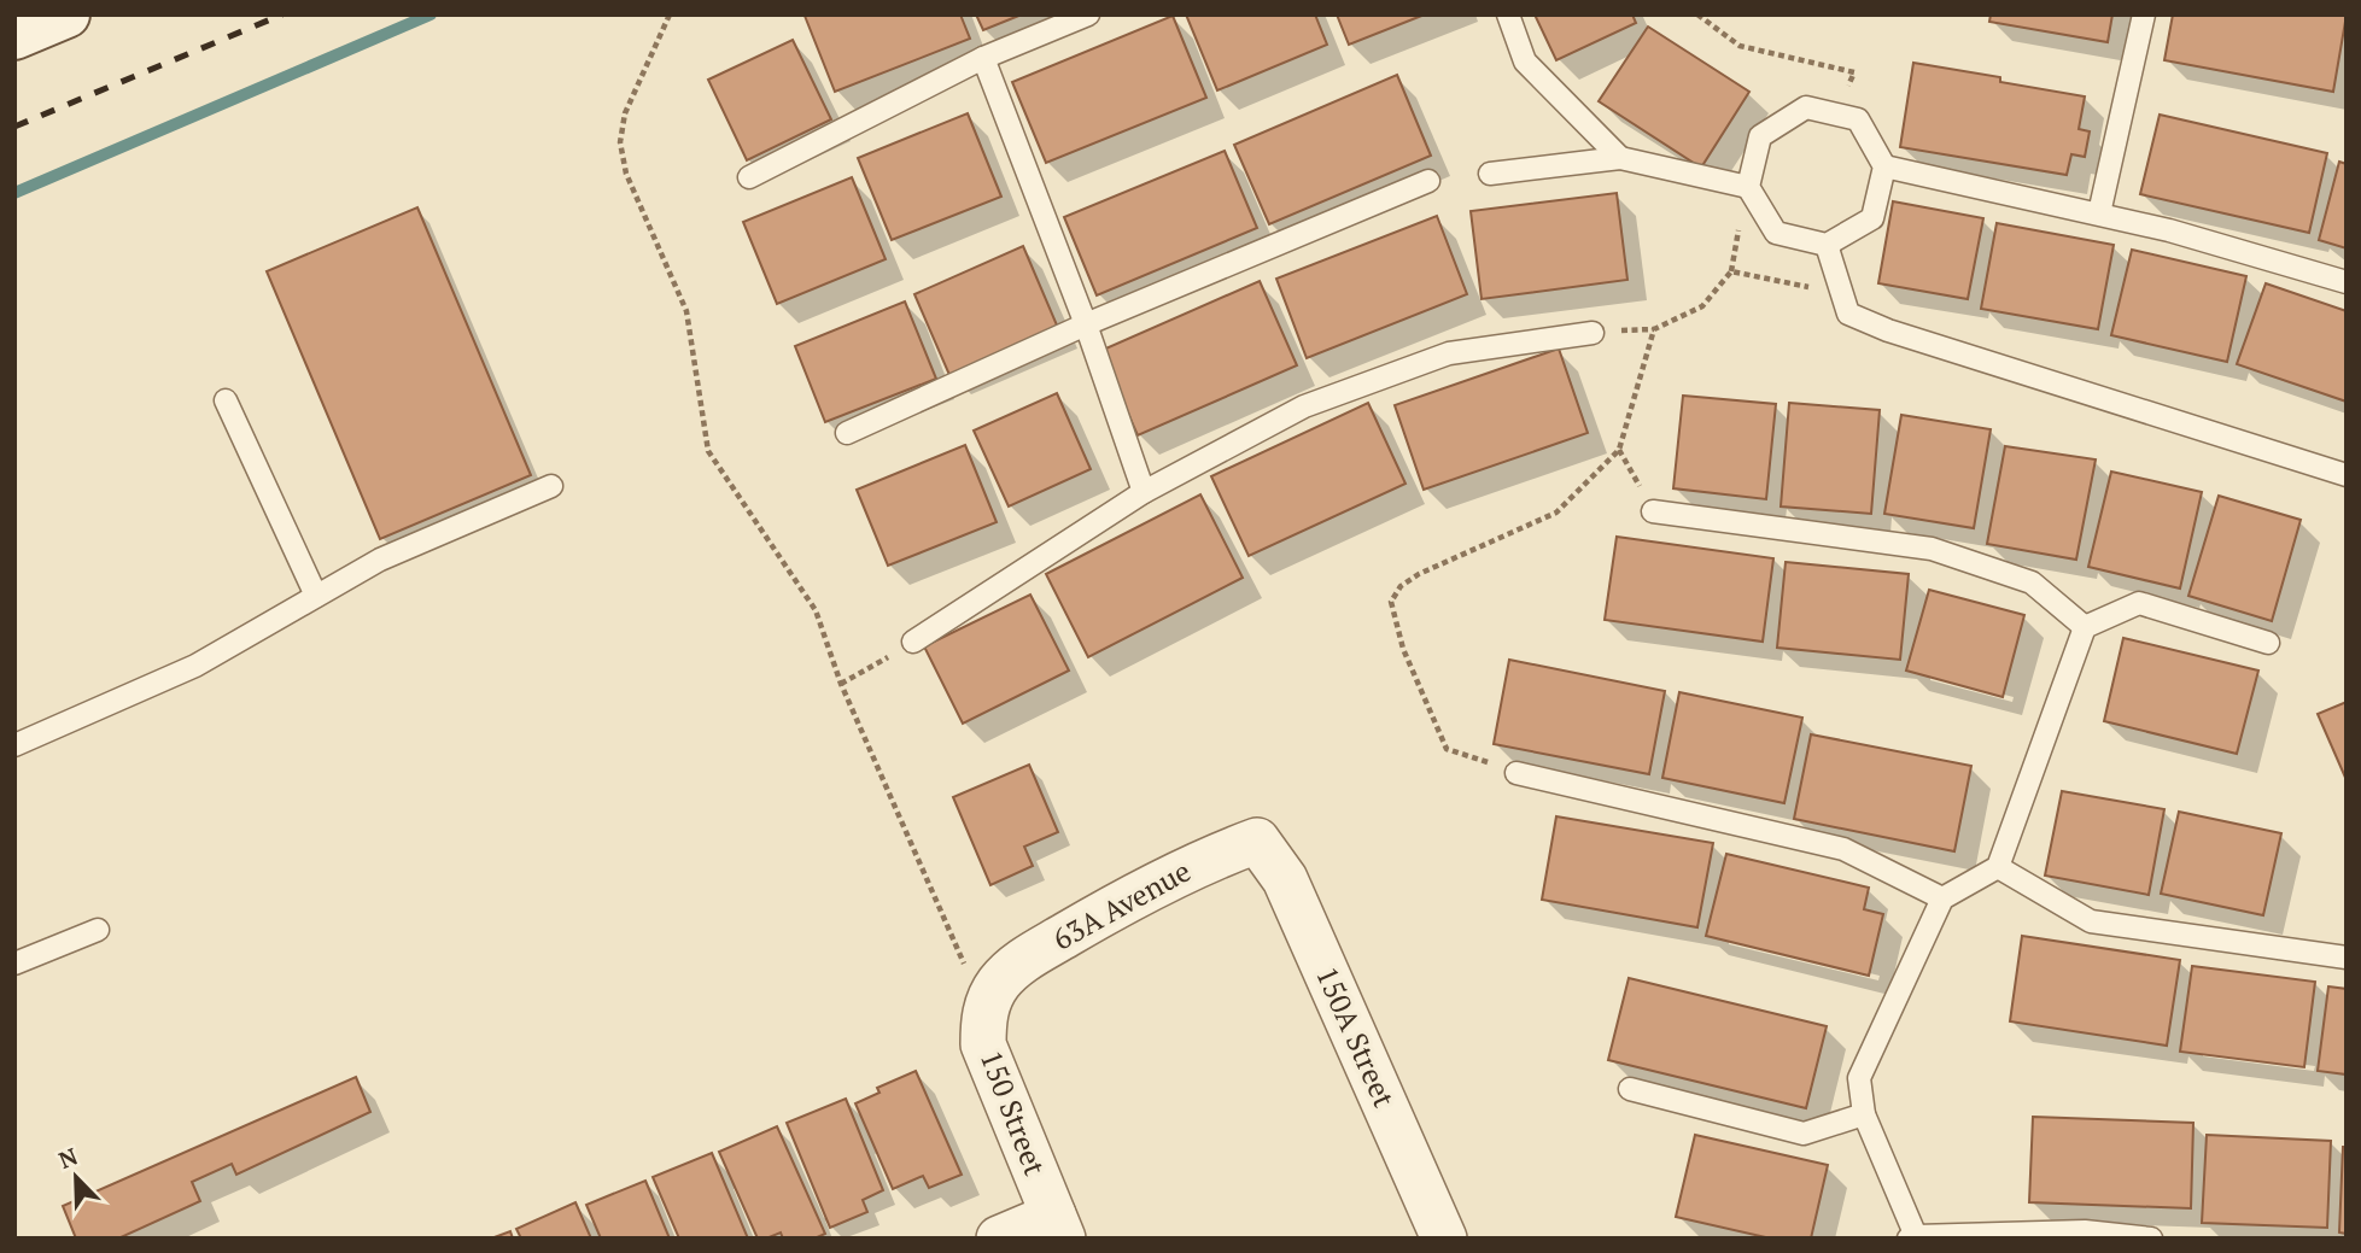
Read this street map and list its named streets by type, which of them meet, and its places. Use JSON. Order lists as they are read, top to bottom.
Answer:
{
  "streets": {
    "street": ["63A Avenue", "150A Street", "150 Street"]
  },
  "crossings": [
    ["63A Avenue", "150A Street"],
    ["63A Avenue", "150 Street"]
  ],
  "north": "top left"
}
